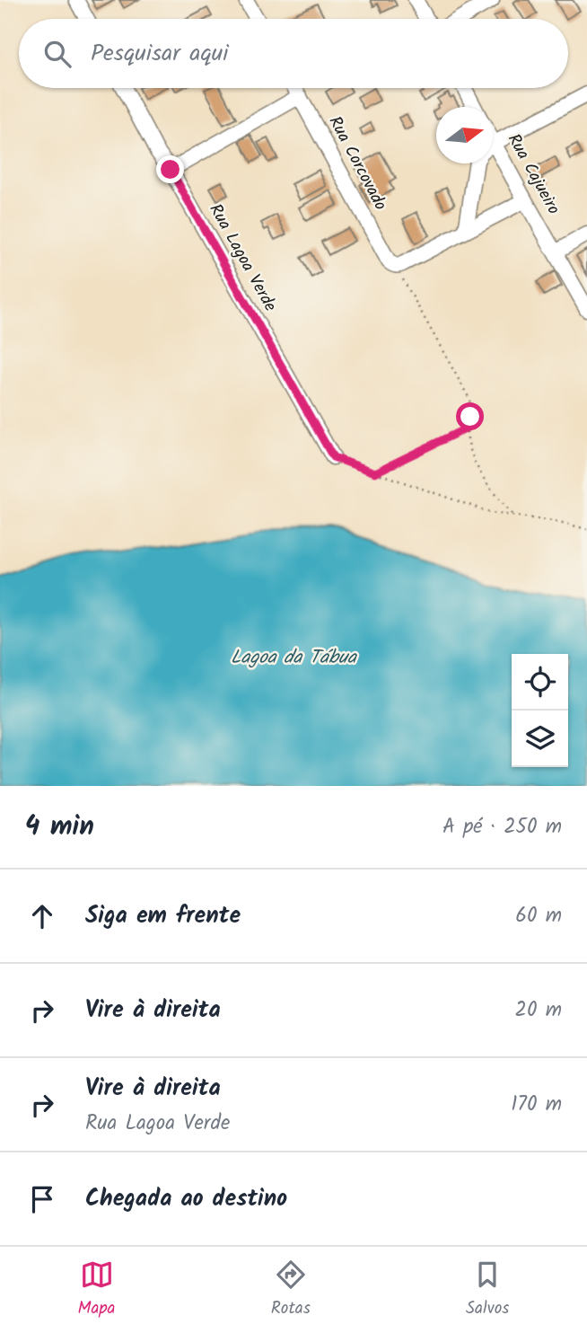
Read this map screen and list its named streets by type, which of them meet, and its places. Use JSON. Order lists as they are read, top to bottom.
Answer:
{
  "streets": {
    "street": ["Rua Corcovado", "Rua Cajueiro", "Rua Lagoa Verde"]
  },
  "water": ["Lagoa da Tábua"],
  "north": "right",
  "page": {
    "search": "Pesquisar aqui",
    "heading": ["4 min", "A pé · 250 m"],
    "list": [
      ["Siga em frente", "60 m"],
      ["Vire à direita", "20 m"],
      ["Vire à direita", "Rua Lagoa Verde", "170 m"],
      "Chegada ao destino"
    ],
    "nav": ["Mapa", "Rotas", "Salvos"]
  }
}
